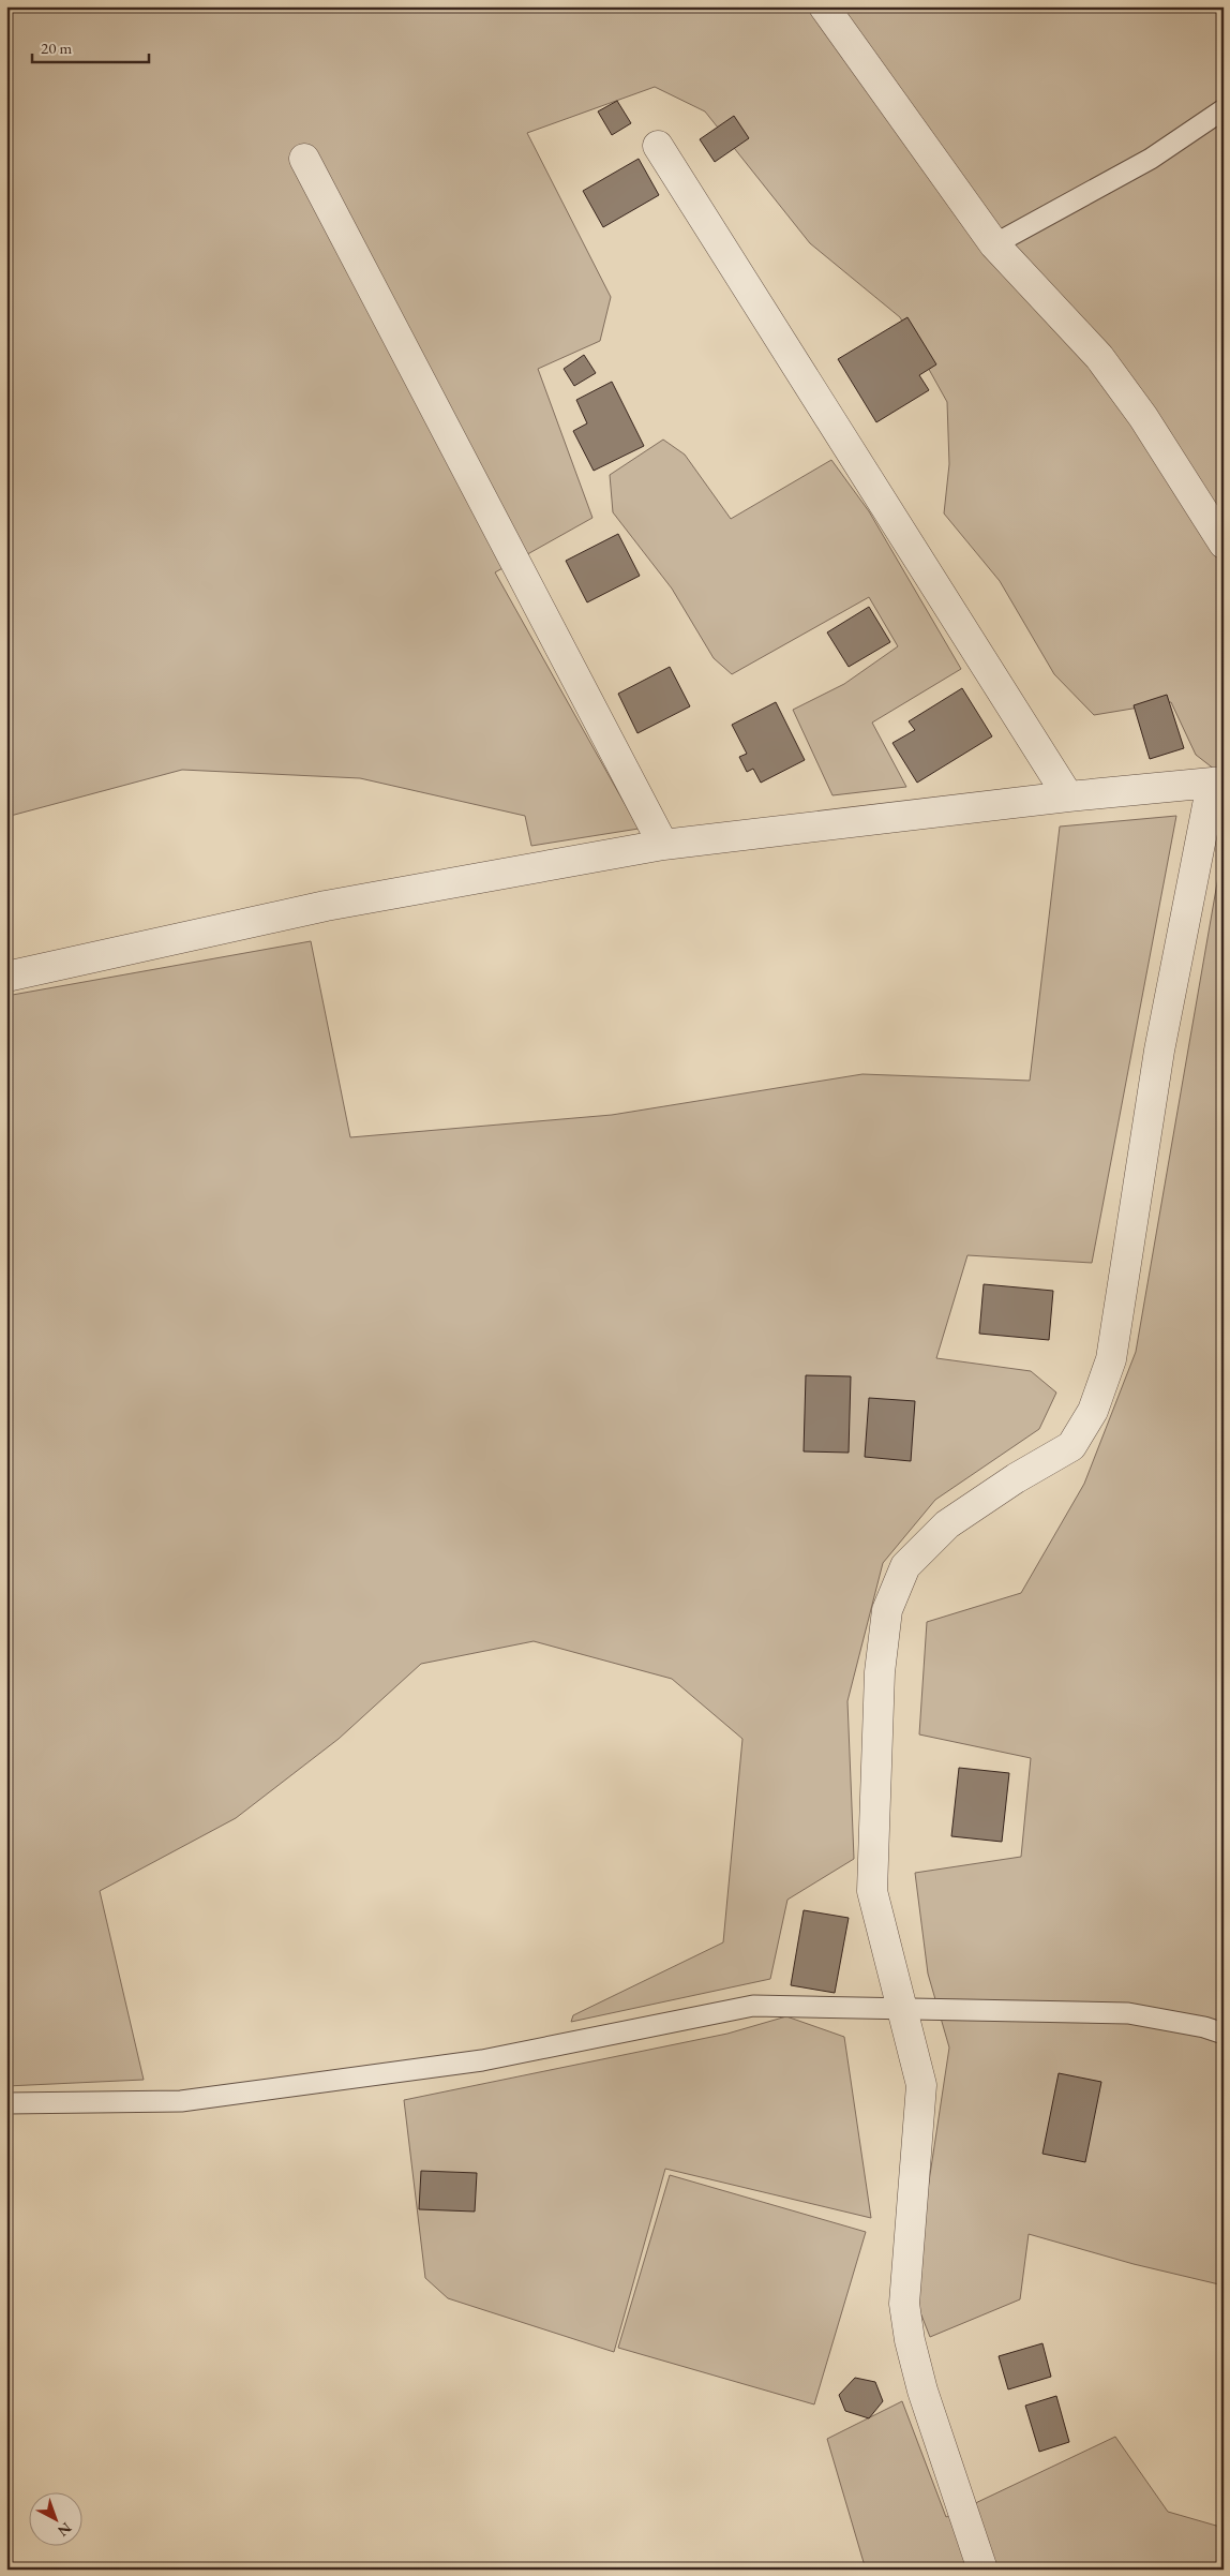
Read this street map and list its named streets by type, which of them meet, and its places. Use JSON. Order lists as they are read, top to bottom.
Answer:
{
  "scale_bar": "20 m",
  "north": "bottom right"
}
